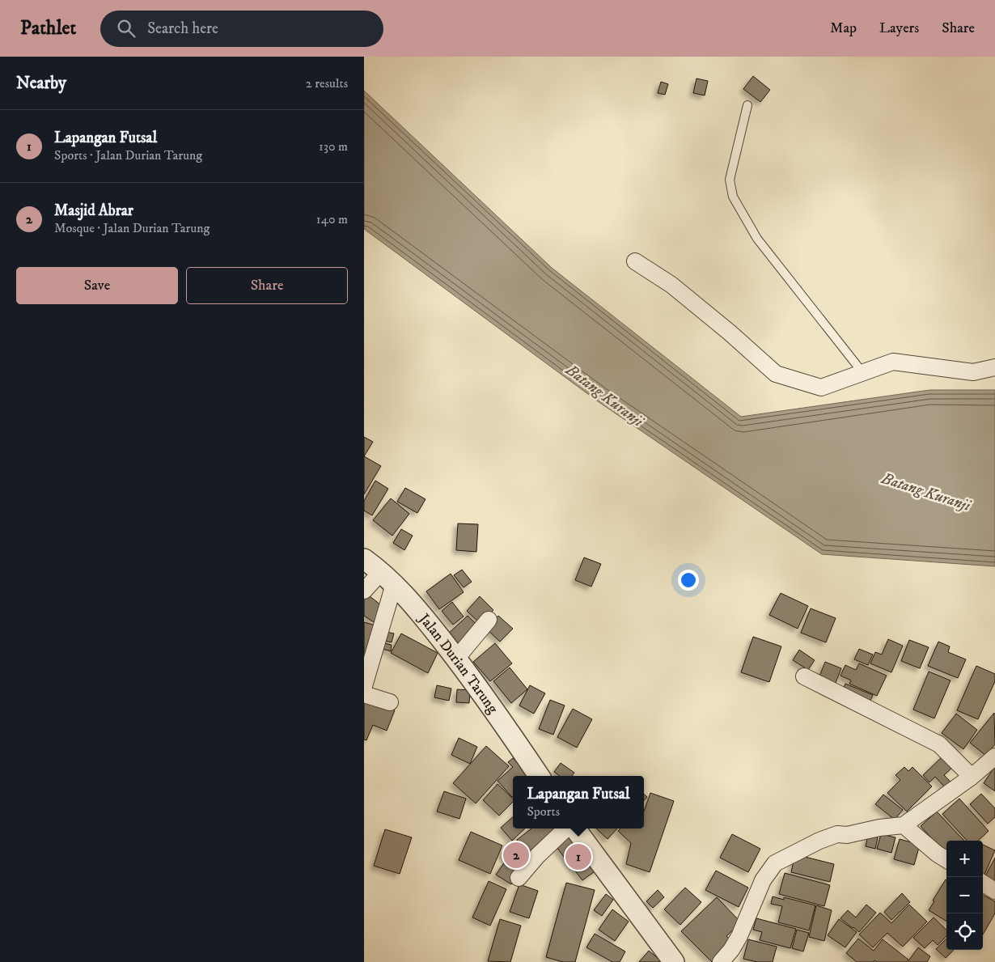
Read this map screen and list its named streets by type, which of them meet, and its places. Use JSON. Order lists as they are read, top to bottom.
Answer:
{
  "streets": {
    "street": ["Jalan Durian Tarung"]
  },
  "water": ["Batang Kuranji"],
  "page": {
    "header": "Pathlet",
    "search": "Search here",
    "nav": ["Map", "Layers", "Share"],
    "heading": ["Nearby", "2 results"],
    "list": [
      {
        "mark": "1",
        "name": "Lapangan Futsal",
        "note": "Sports · Jalan Durian Tarung",
        "value": "130 m"
      },
      {
        "mark": "2",
        "name": "Masjid Abrar",
        "note": "Mosque · Jalan Durian Tarung",
        "value": "140 m"
      }
    ],
    "buttons": ["Save", "Share"],
    "popup": ["Lapangan Futsal", "Sports"],
    "map_buttons": ["+", "−"],
    "pins": ["2", "1"]
  }
}
